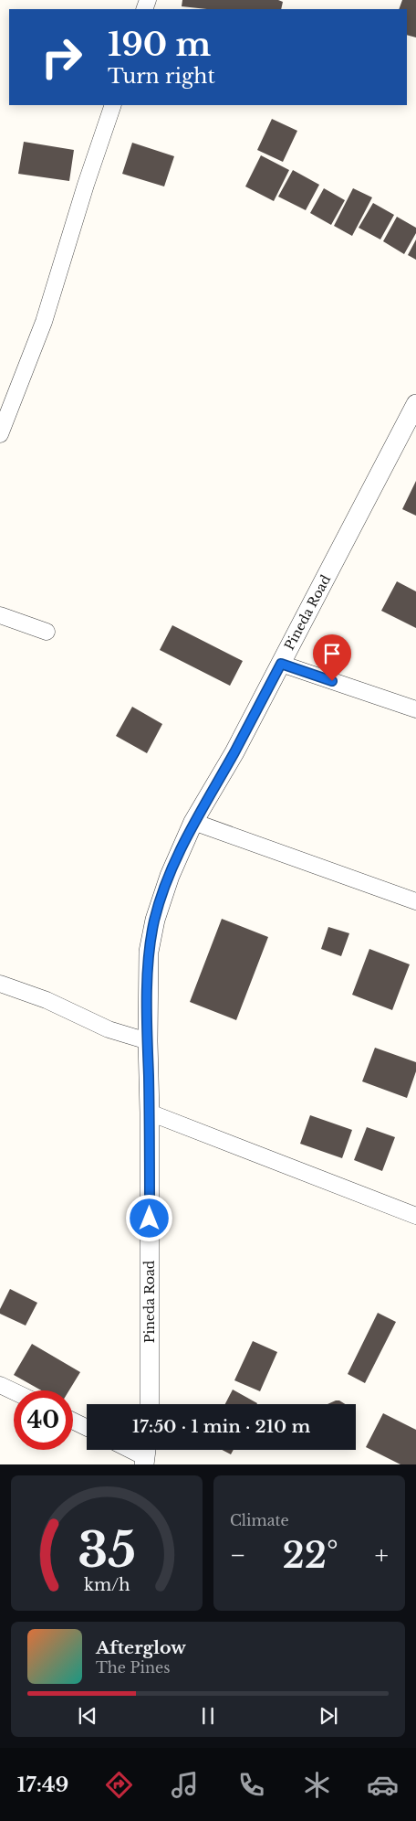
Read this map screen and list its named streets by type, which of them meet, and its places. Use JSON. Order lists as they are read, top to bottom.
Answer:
{
  "streets": {
    "street": ["Pineda Road"]
  },
  "page": {
    "turn": ["190 m", "Turn right"],
    "limit": "40",
    "trip": "17:50 · 1 min · 210 m",
    "tile": "Climate",
    "heat": ["−", "22°", "+"],
    "song": ["Afterglow", "The Pines"],
    "tabs": "17:49",
    "gauge": ["35", "km/h"]
  }
}
